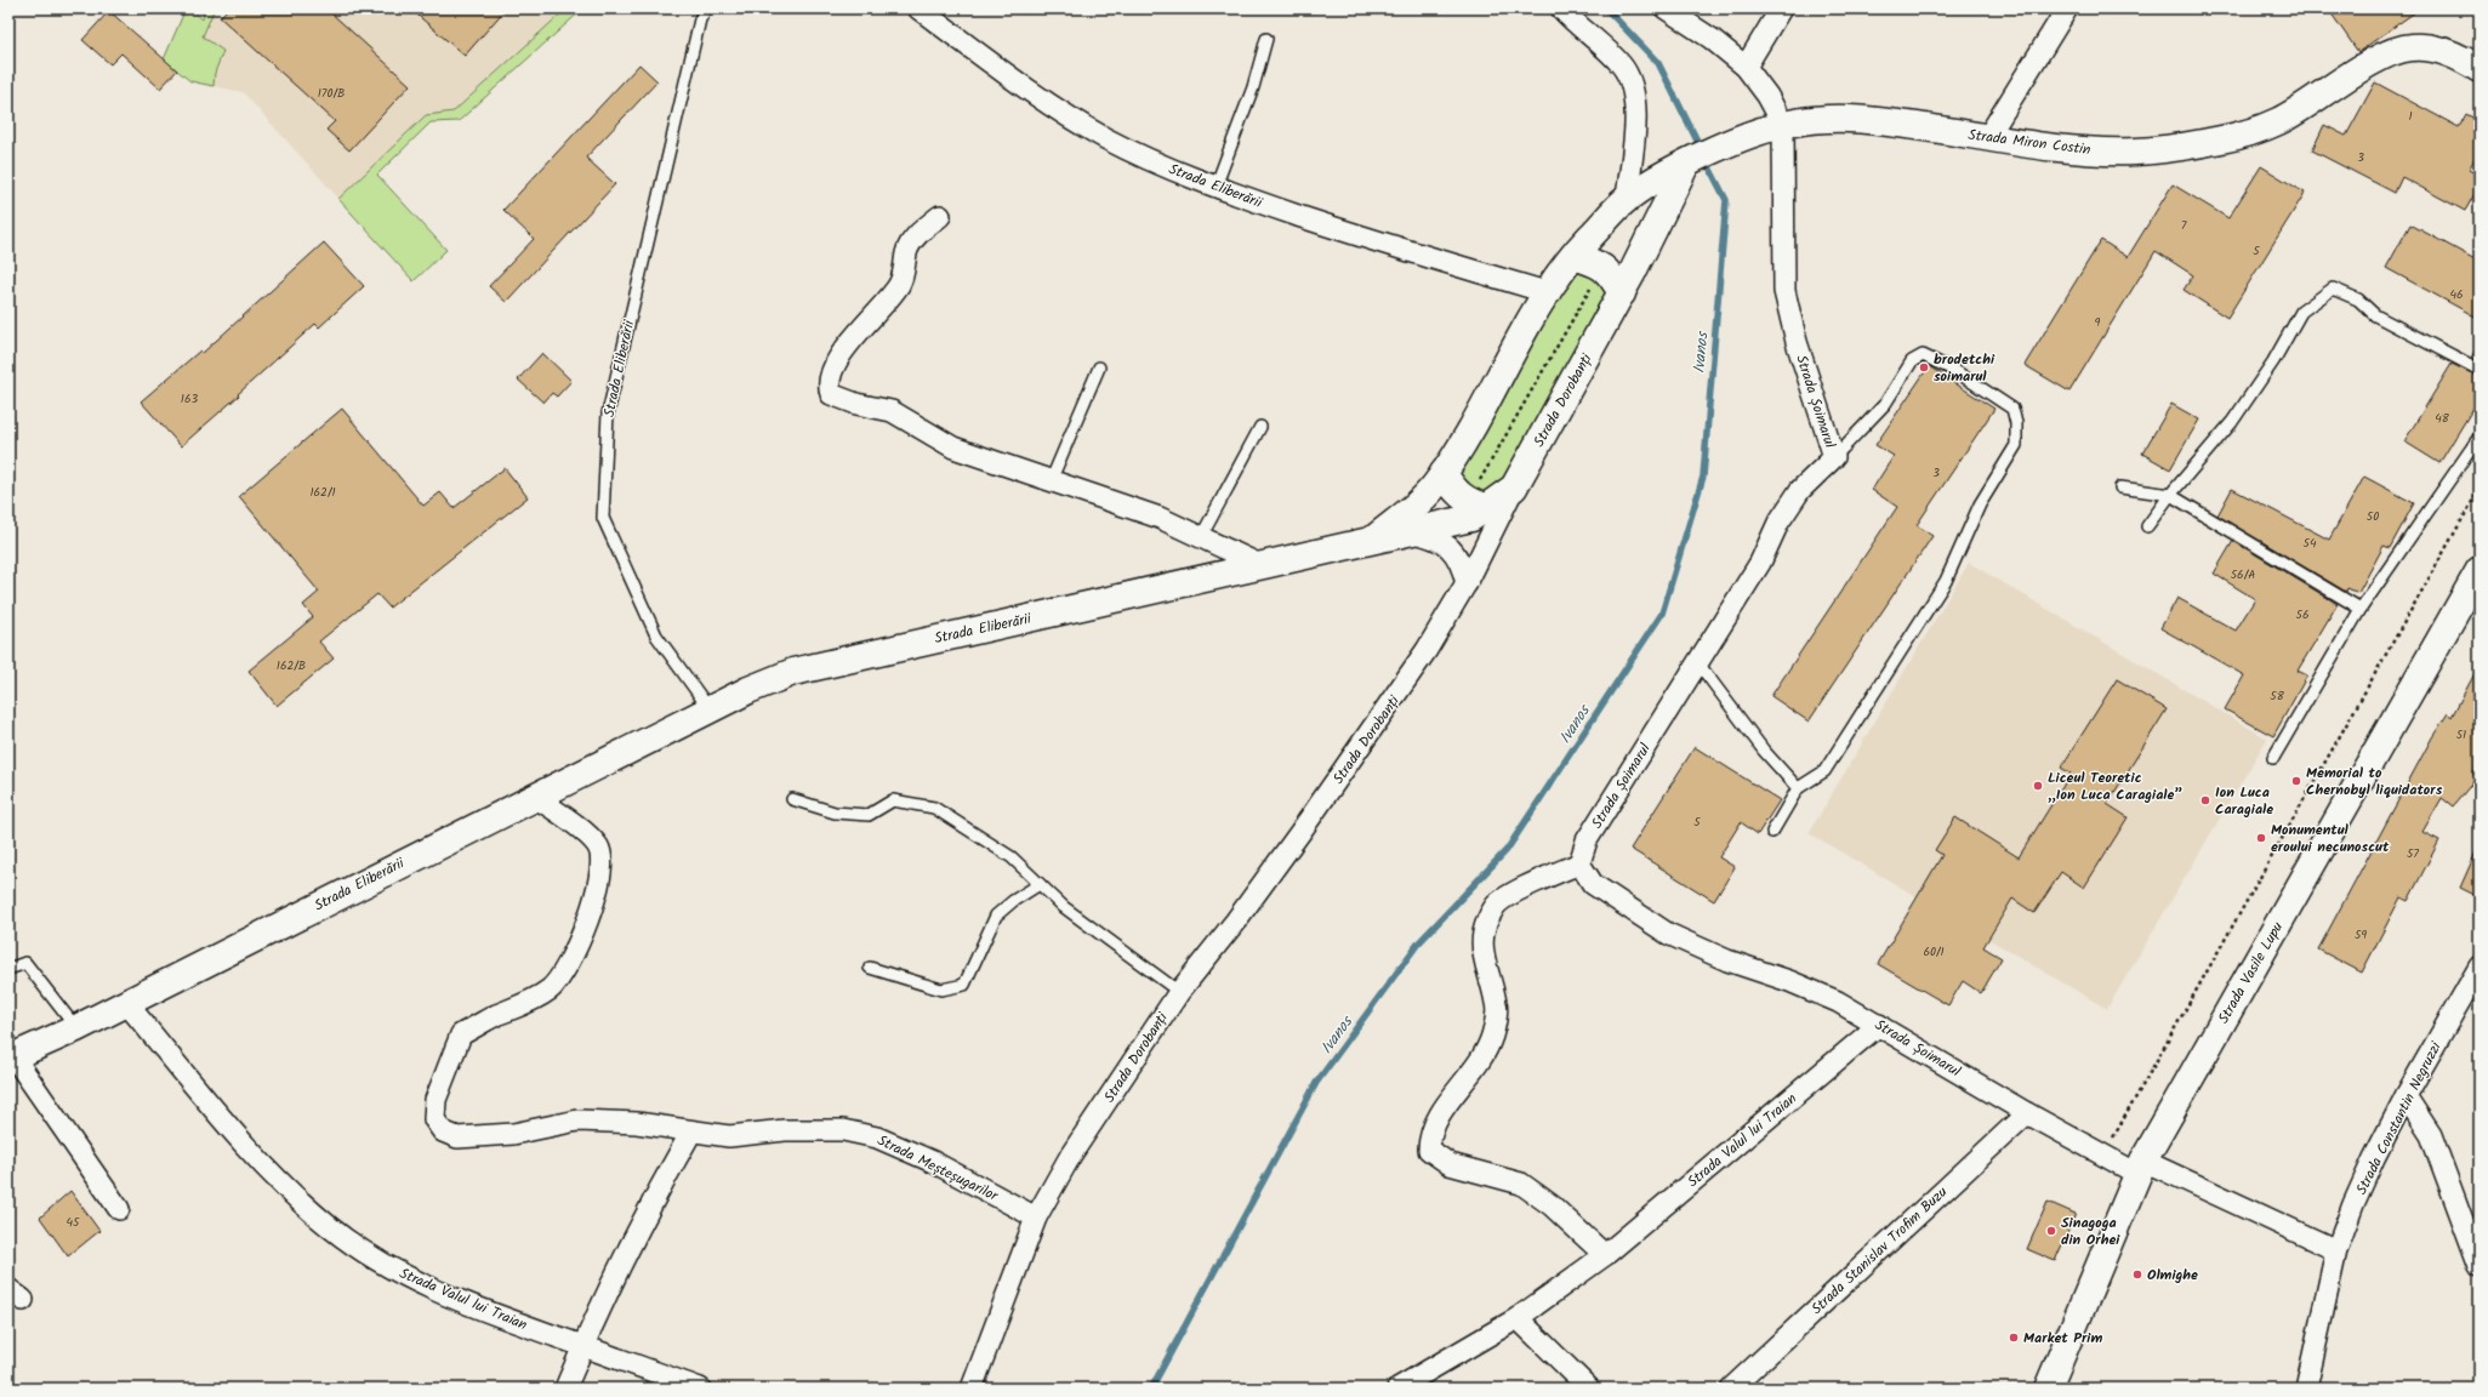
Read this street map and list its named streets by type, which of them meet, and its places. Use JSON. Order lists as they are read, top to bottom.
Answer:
{
  "streets": {
    "street": [
      "Strada Miron Costin",
      "Strada Eliberării",
      "Strada Dorobanți",
      "Strada Șoimarul",
      "Strada Vasile Lupu",
      "Strada Constantin Negruzzi",
      "Strada Valul lui Traian",
      "Strada Meșteșugarilor",
      "Strada Stanislav Trofim Buzu"
    ]
  },
  "crossings": [
    ["Strada Miron Costin", "Strada Șoimarul"],
    ["Strada Eliberării", "Strada Dorobanți"],
    ["Strada Eliberării", "Strada Valul lui Traian"],
    ["Strada Eliberării", "Strada Meșteșugarilor"],
    ["Strada Dorobanți", "Strada Meșteșugarilor"],
    ["Strada Șoimarul", "Strada Vasile Lupu"],
    ["Strada Șoimarul", "Strada Constantin Negruzzi"],
    ["Strada Șoimarul", "Strada Valul lui Traian"],
    ["Strada Șoimarul", "Strada Stanislav Trofim Buzu"]
  ],
  "water": ["Ivanos"],
  "places": [
    "brodetchi soimarul",
    "Memorial to Chernobyl liquidators",
    "Liceul Teoretic „Ion Luca Caragiale”",
    "Ion Luca Caragiale",
    "Monumentul eroului necunoscut",
    "Sinagoga din Orhei",
    "Olmighe",
    "Market Prim"
  ],
  "house_numbers": [
    "170/B",
    "1",
    "3",
    "7",
    "5",
    "46",
    "9",
    "163",
    "48",
    "3",
    "162/1",
    "50",
    "54",
    "56/A",
    "56",
    "162/B",
    "58",
    "51",
    "5",
    "57",
    "59",
    "60/1",
    "45"
  ]
}
